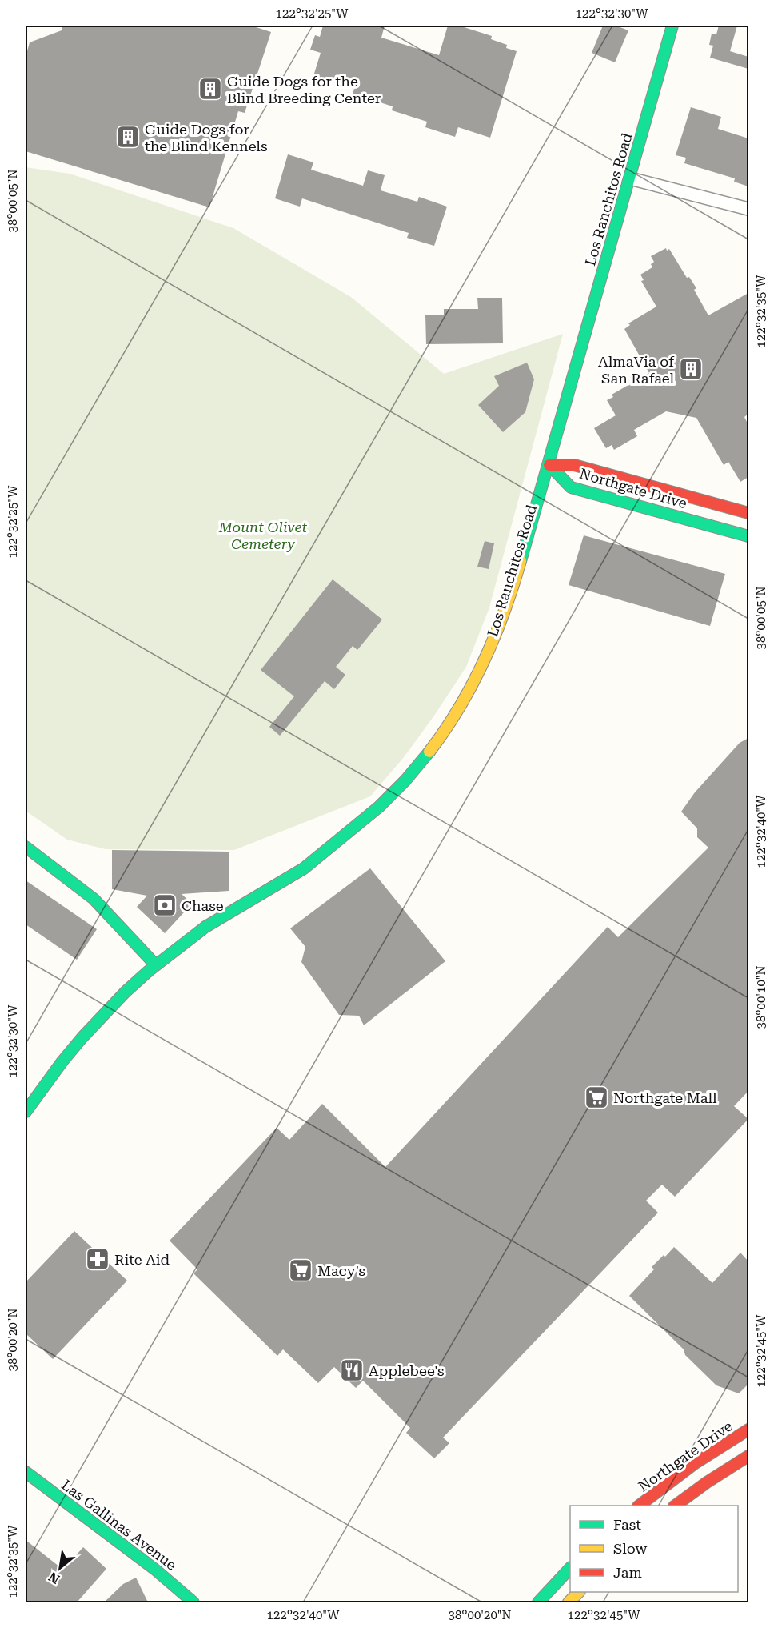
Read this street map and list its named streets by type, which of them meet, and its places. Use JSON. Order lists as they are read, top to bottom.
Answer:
{
  "streets": {
    "main road": ["Los Ranchitos Road", "Northgate Drive", "Las Gallinas Avenue"]
  },
  "crossings": [
    ["Los Ranchitos Road", "Northgate Drive"]
  ],
  "parks": ["Mount Olivet Cemetery"],
  "places": {
    "building": ["Guide Dogs for the Blind Breeding Center", "Guide Dogs for the Blind Kennels", "AlmaVia of San Rafael"],
    "bank": ["Chase"],
    "supermarket": ["Northgate Mall", "Macy's"],
    "pharmacy": ["Rite Aid"],
    "restaurant": ["Applebee's"]
  },
  "legend": ["Fast", "Slow", "Jam"],
  "north": "bottom left",
  "coordinates": [
    "122°32'25\"W",
    "122°32'30\"W",
    "38°00'05\"N",
    "122°32'35\"W",
    "122°32'40\"W",
    "38°00'10\"N",
    "38°00'20\"N",
    "122°32'45\"W"
  ]
}
